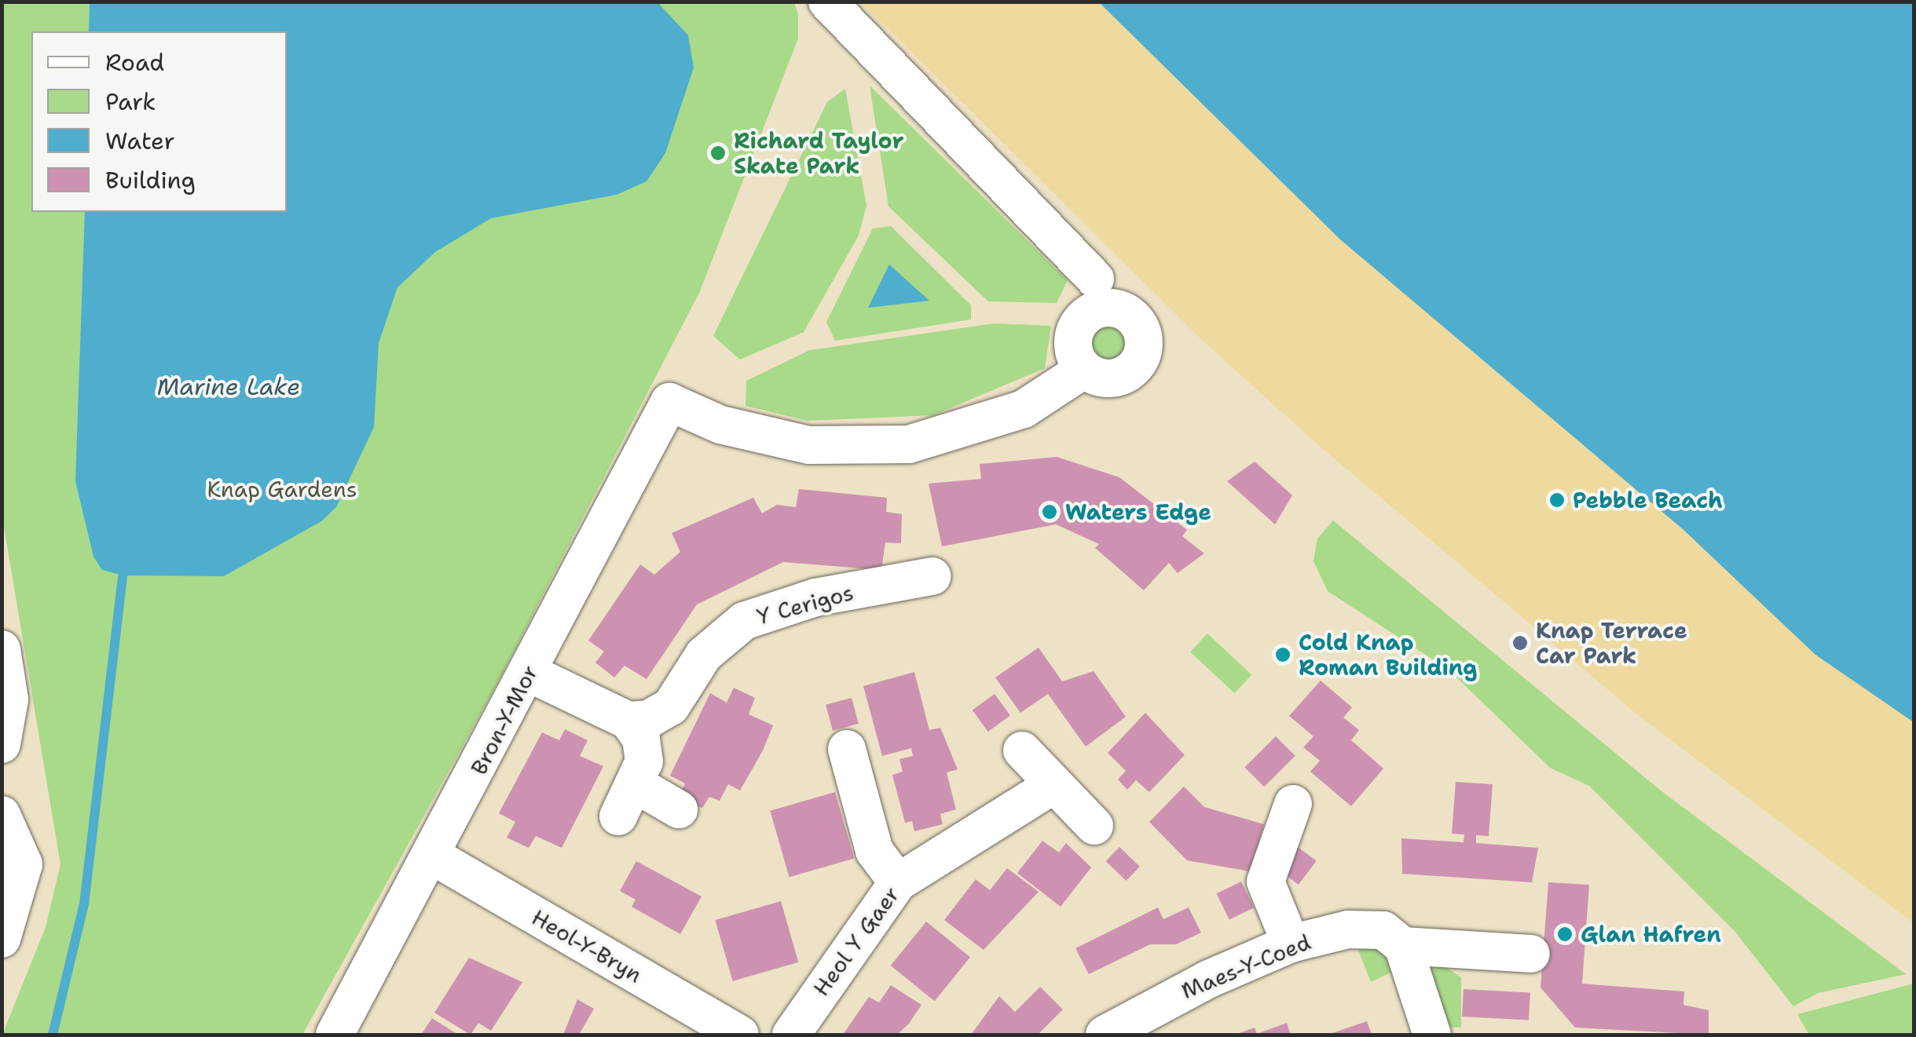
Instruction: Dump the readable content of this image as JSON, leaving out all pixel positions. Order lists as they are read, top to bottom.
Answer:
{
  "streets": {
    "street": [
      "Y Cerigos",
      "Bron-Y-Mor",
      "Heol Y Gaer",
      "Heol-Y-Bryn",
      "Maes-Y-Coed"
    ]
  },
  "crossings": [
    ["Bron-Y-Mor", "Heol-Y-Bryn"]
  ],
  "water": ["Marine Lake"],
  "parks": ["Knap Gardens"],
  "places": [
    "Richard Taylor Skate Park",
    "Pebble Beach",
    "Waters Edge",
    "Knap Terrace Car Park",
    "Cold Knap Roman Building",
    "Glan Hafren"
  ],
  "legend": [
    "Road",
    "Park",
    "Water",
    "Building"
  ]
}
